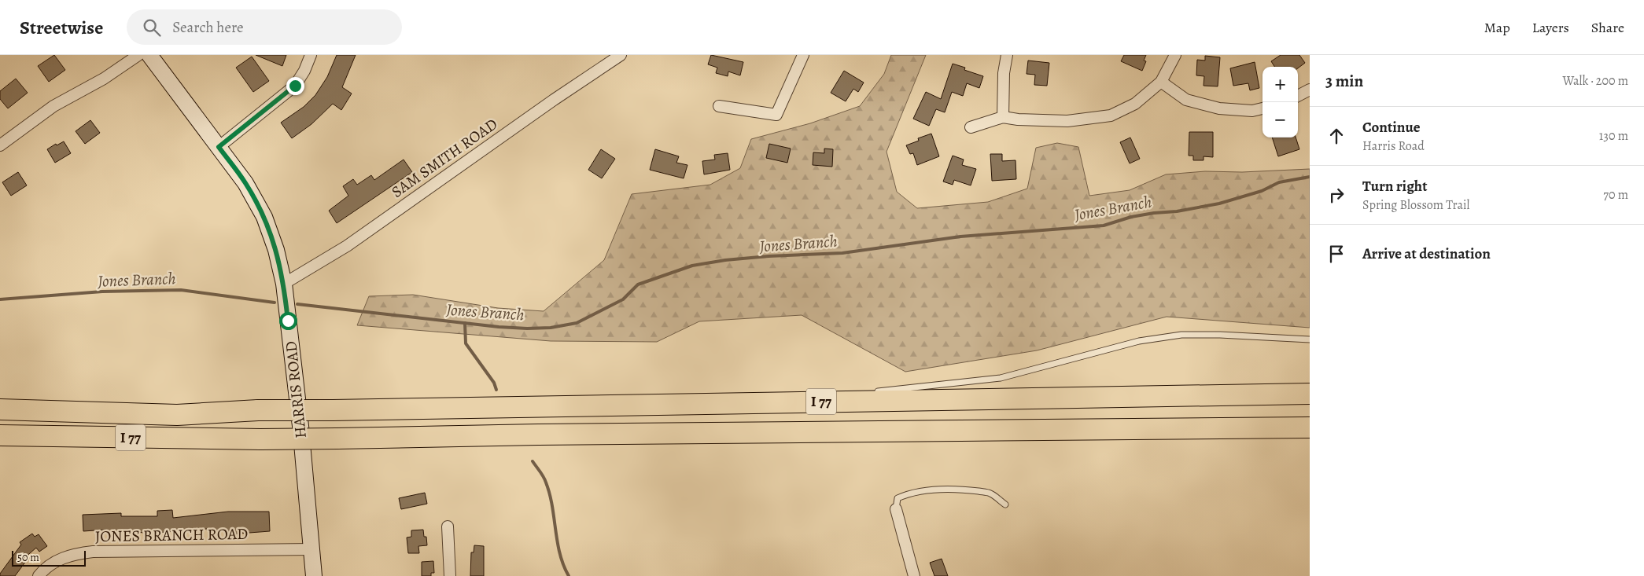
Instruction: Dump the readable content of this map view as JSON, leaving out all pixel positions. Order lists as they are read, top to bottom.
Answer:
{
  "streets": {
    "highway": ["I 77"],
    "street": ["SAM SMITH ROAD", "HARRIS ROAD", "JONES BRANCH ROAD"]
  },
  "crossings": [
    ["SAM SMITH ROAD", "HARRIS ROAD"],
    ["HARRIS ROAD", "JONES BRANCH ROAD"]
  ],
  "water": ["Jones Branch"],
  "scale_bar": "50 m",
  "page": {
    "header": "Streetwise",
    "search": "Search here",
    "nav": ["Map", "Layers", "Share"],
    "heading": ["3 min", "Walk · 200 m"],
    "map_buttons": ["+", "−"],
    "list": [
      ["Continue", "Harris Road", "130 m"],
      ["Turn right", "Spring Blossom Trail", "70 m"],
      "Arrive at destination"
    ],
    "scale": "50 m"
  }
}
